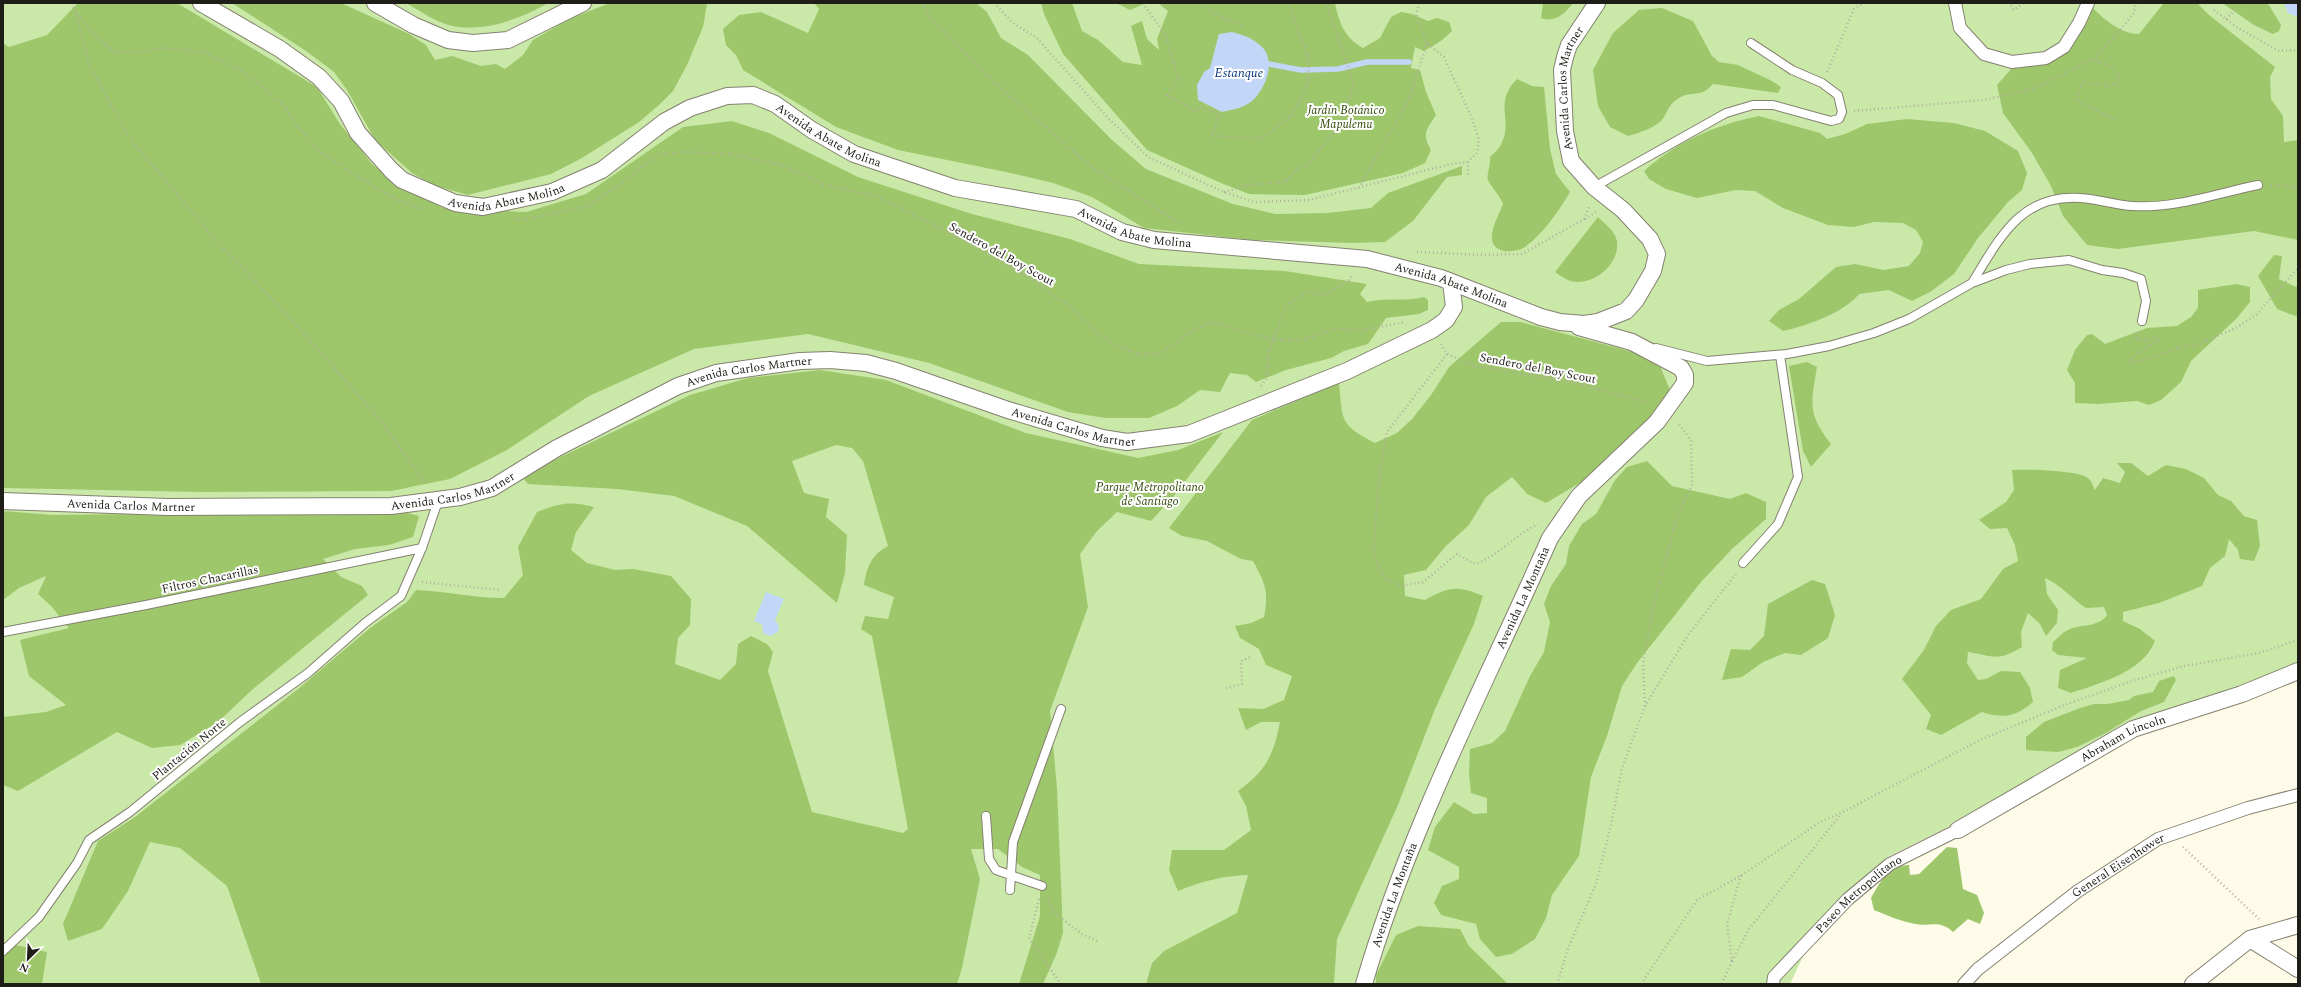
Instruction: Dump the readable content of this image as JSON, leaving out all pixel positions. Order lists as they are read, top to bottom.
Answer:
{
  "streets": {
    "street": [
      "Avenida Carlos Martner",
      "Avenida Abate Molina",
      "Avenida La Montaña",
      "Abraham Lincoln",
      "General Eisenhower",
      "Paseo Metropolitano"
    ],
    "lane": ["Filtros Chacarillas", "Plantación Norte"],
    "path": ["Sendero del Boy Scout"]
  },
  "crossings": [
    ["Avenida Carlos Martner", "Avenida Abate Molina"],
    ["Avenida Carlos Martner", "Sendero del Boy Scout"],
    ["Avenida Carlos Martner", "Avenida La Montaña"],
    ["Avenida Carlos Martner", "Plantación Norte"],
    ["Sendero del Boy Scout", "Avenida La Montaña"],
    ["Filtros Chacarillas", "Plantación Norte"],
    ["Abraham Lincoln", "Paseo Metropolitano"]
  ],
  "water": ["Estanque"],
  "parks": ["Jardín Botánico Mapulemu", "Parque Metropolitano de Santiago"],
  "north": "bottom left"
}
